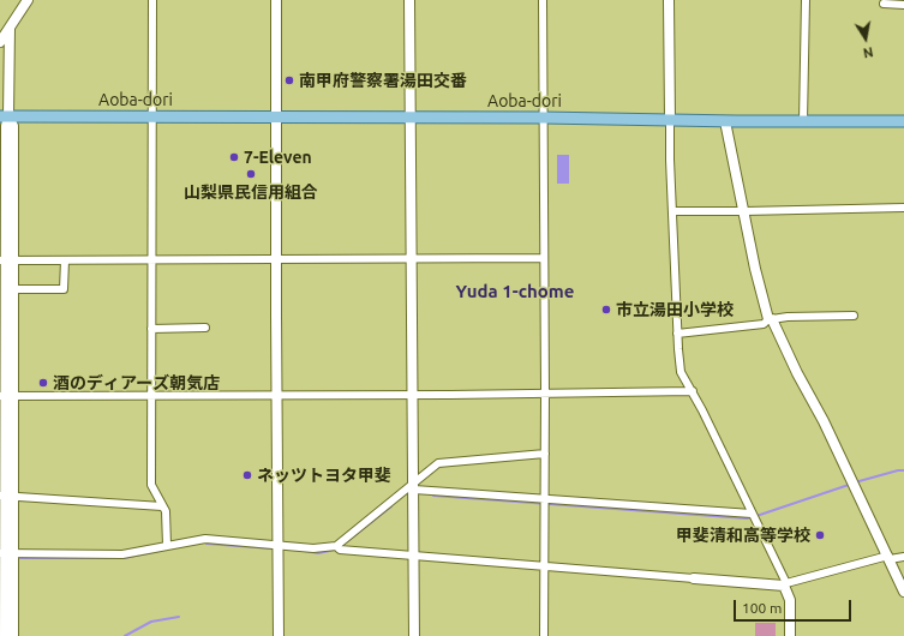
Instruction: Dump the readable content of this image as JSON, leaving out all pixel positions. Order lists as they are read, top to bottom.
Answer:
{
  "streets": {
    "main road": ["Aoba-dori"]
  },
  "districts": ["Yuda 1-chome"],
  "places": [
    "南甲府警察署湯田交番",
    "7-Eleven",
    "山梨県民信用組合",
    "市立湯田小学校",
    "酒のディアーズ朝気店",
    "ネッツトヨタ甲斐",
    "甲斐清和高等学校"
  ],
  "scale_bar": "100 m",
  "north": "bottom"
}
